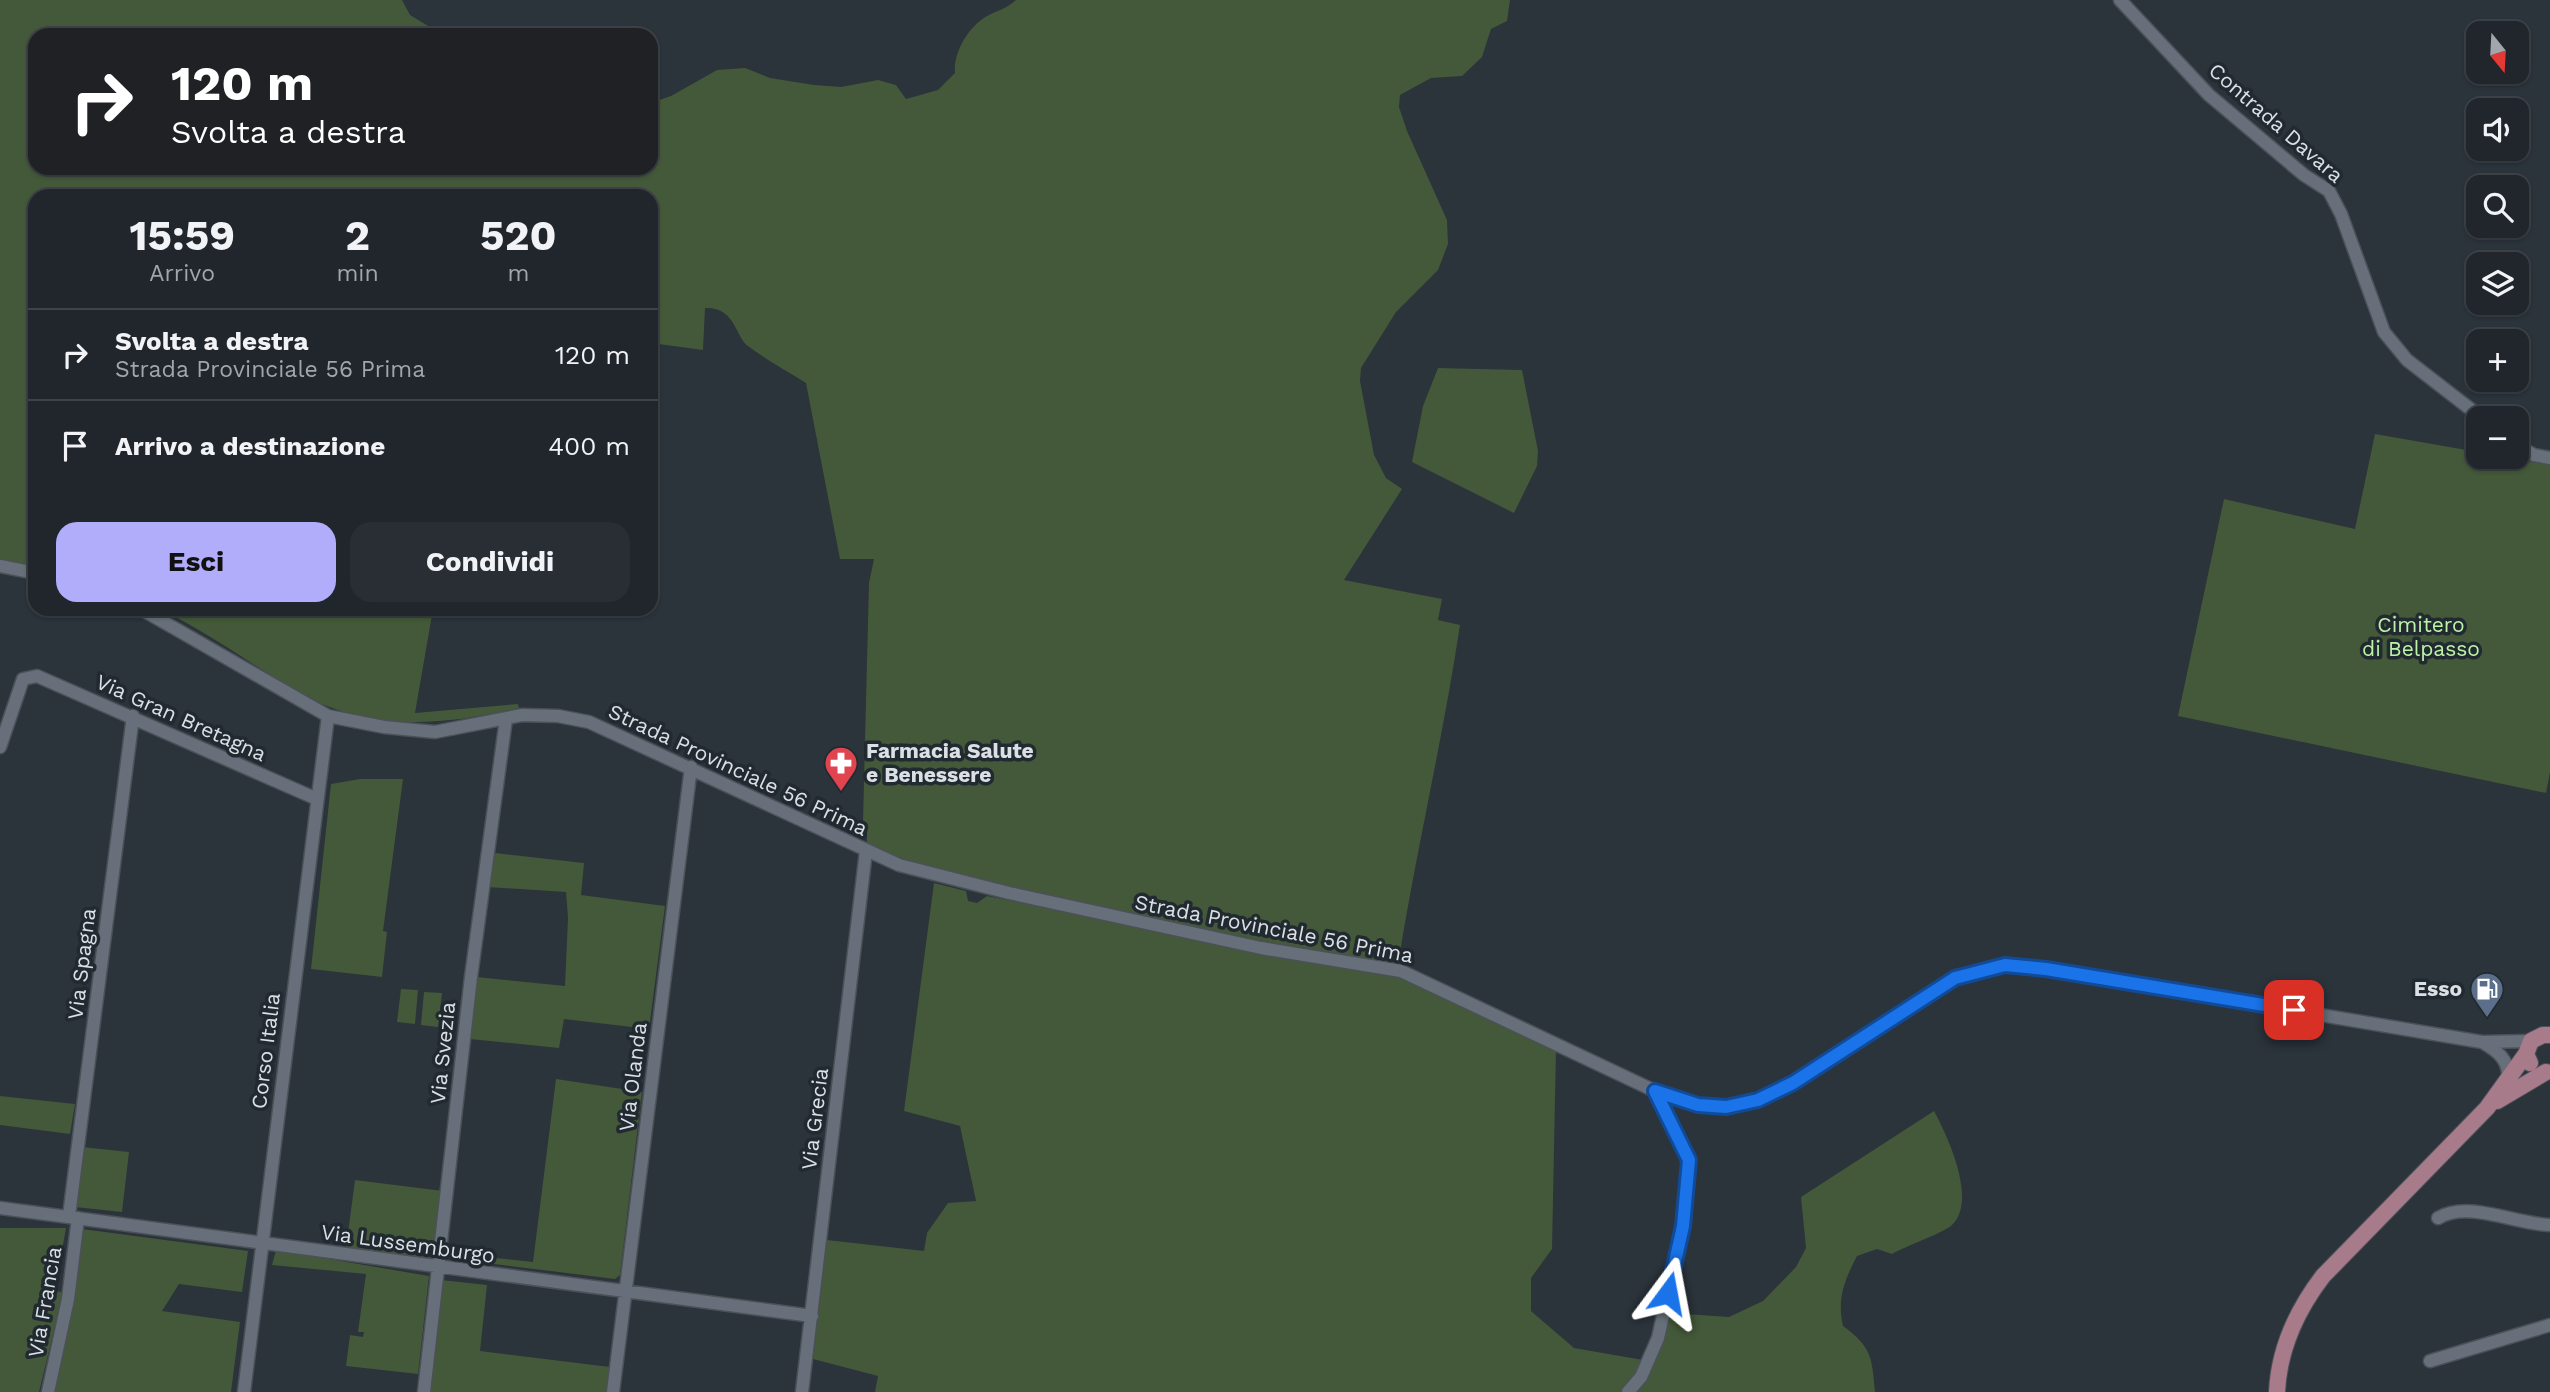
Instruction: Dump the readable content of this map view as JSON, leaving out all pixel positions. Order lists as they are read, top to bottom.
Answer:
{
  "streets": {
    "street": [
      "Contrada Davara",
      "Via Gran Bretagna",
      "Strada Provinciale 56 Prima",
      "Via Spagna",
      "Corso Italia",
      "Via Svezia",
      "Via Olanda",
      "Via Grecia",
      "Via Lussemburgo",
      "Via Francia"
    ]
  },
  "crossings": [
    ["Via Gran Bretagna", "Via Spagna"],
    ["Via Gran Bretagna", "Corso Italia"],
    ["Strada Provinciale 56 Prima", "Corso Italia"],
    ["Strada Provinciale 56 Prima", "Via Svezia"],
    ["Strada Provinciale 56 Prima", "Via Olanda"],
    ["Strada Provinciale 56 Prima", "Via Grecia"],
    ["Via Spagna", "Via Lussemburgo"],
    ["Via Spagna", "Via Francia"],
    ["Corso Italia", "Via Lussemburgo"],
    ["Via Svezia", "Via Lussemburgo"],
    ["Via Olanda", "Via Lussemburgo"],
    ["Via Grecia", "Via Lussemburgo"],
    ["Via Lussemburgo", "Via Francia"]
  ],
  "parks": ["Cimitero di Belpasso"],
  "places": {
    "pharmacy": ["Farmacia Salute e Benessere"],
    "fuel station": ["Esso"]
  },
  "north": "bottom",
  "page": {
    "map_buttons": ["+", "−"],
    "turn": ["120 m", "Svolta a destra"],
    "eta": [
      "15:59",
      "Arrivo",
      "2",
      "min",
      "520",
      "m"
    ],
    "list": [
      {
        "name": "Svolta a destra",
        "note": "Strada Provinciale 56 Prima",
        "value": "120 m"
      },
      {
        "name": "Arrivo a destinazione",
        "value": "400 m"
      }
    ],
    "buttons": ["Esci", "Condividi"]
  }
}
